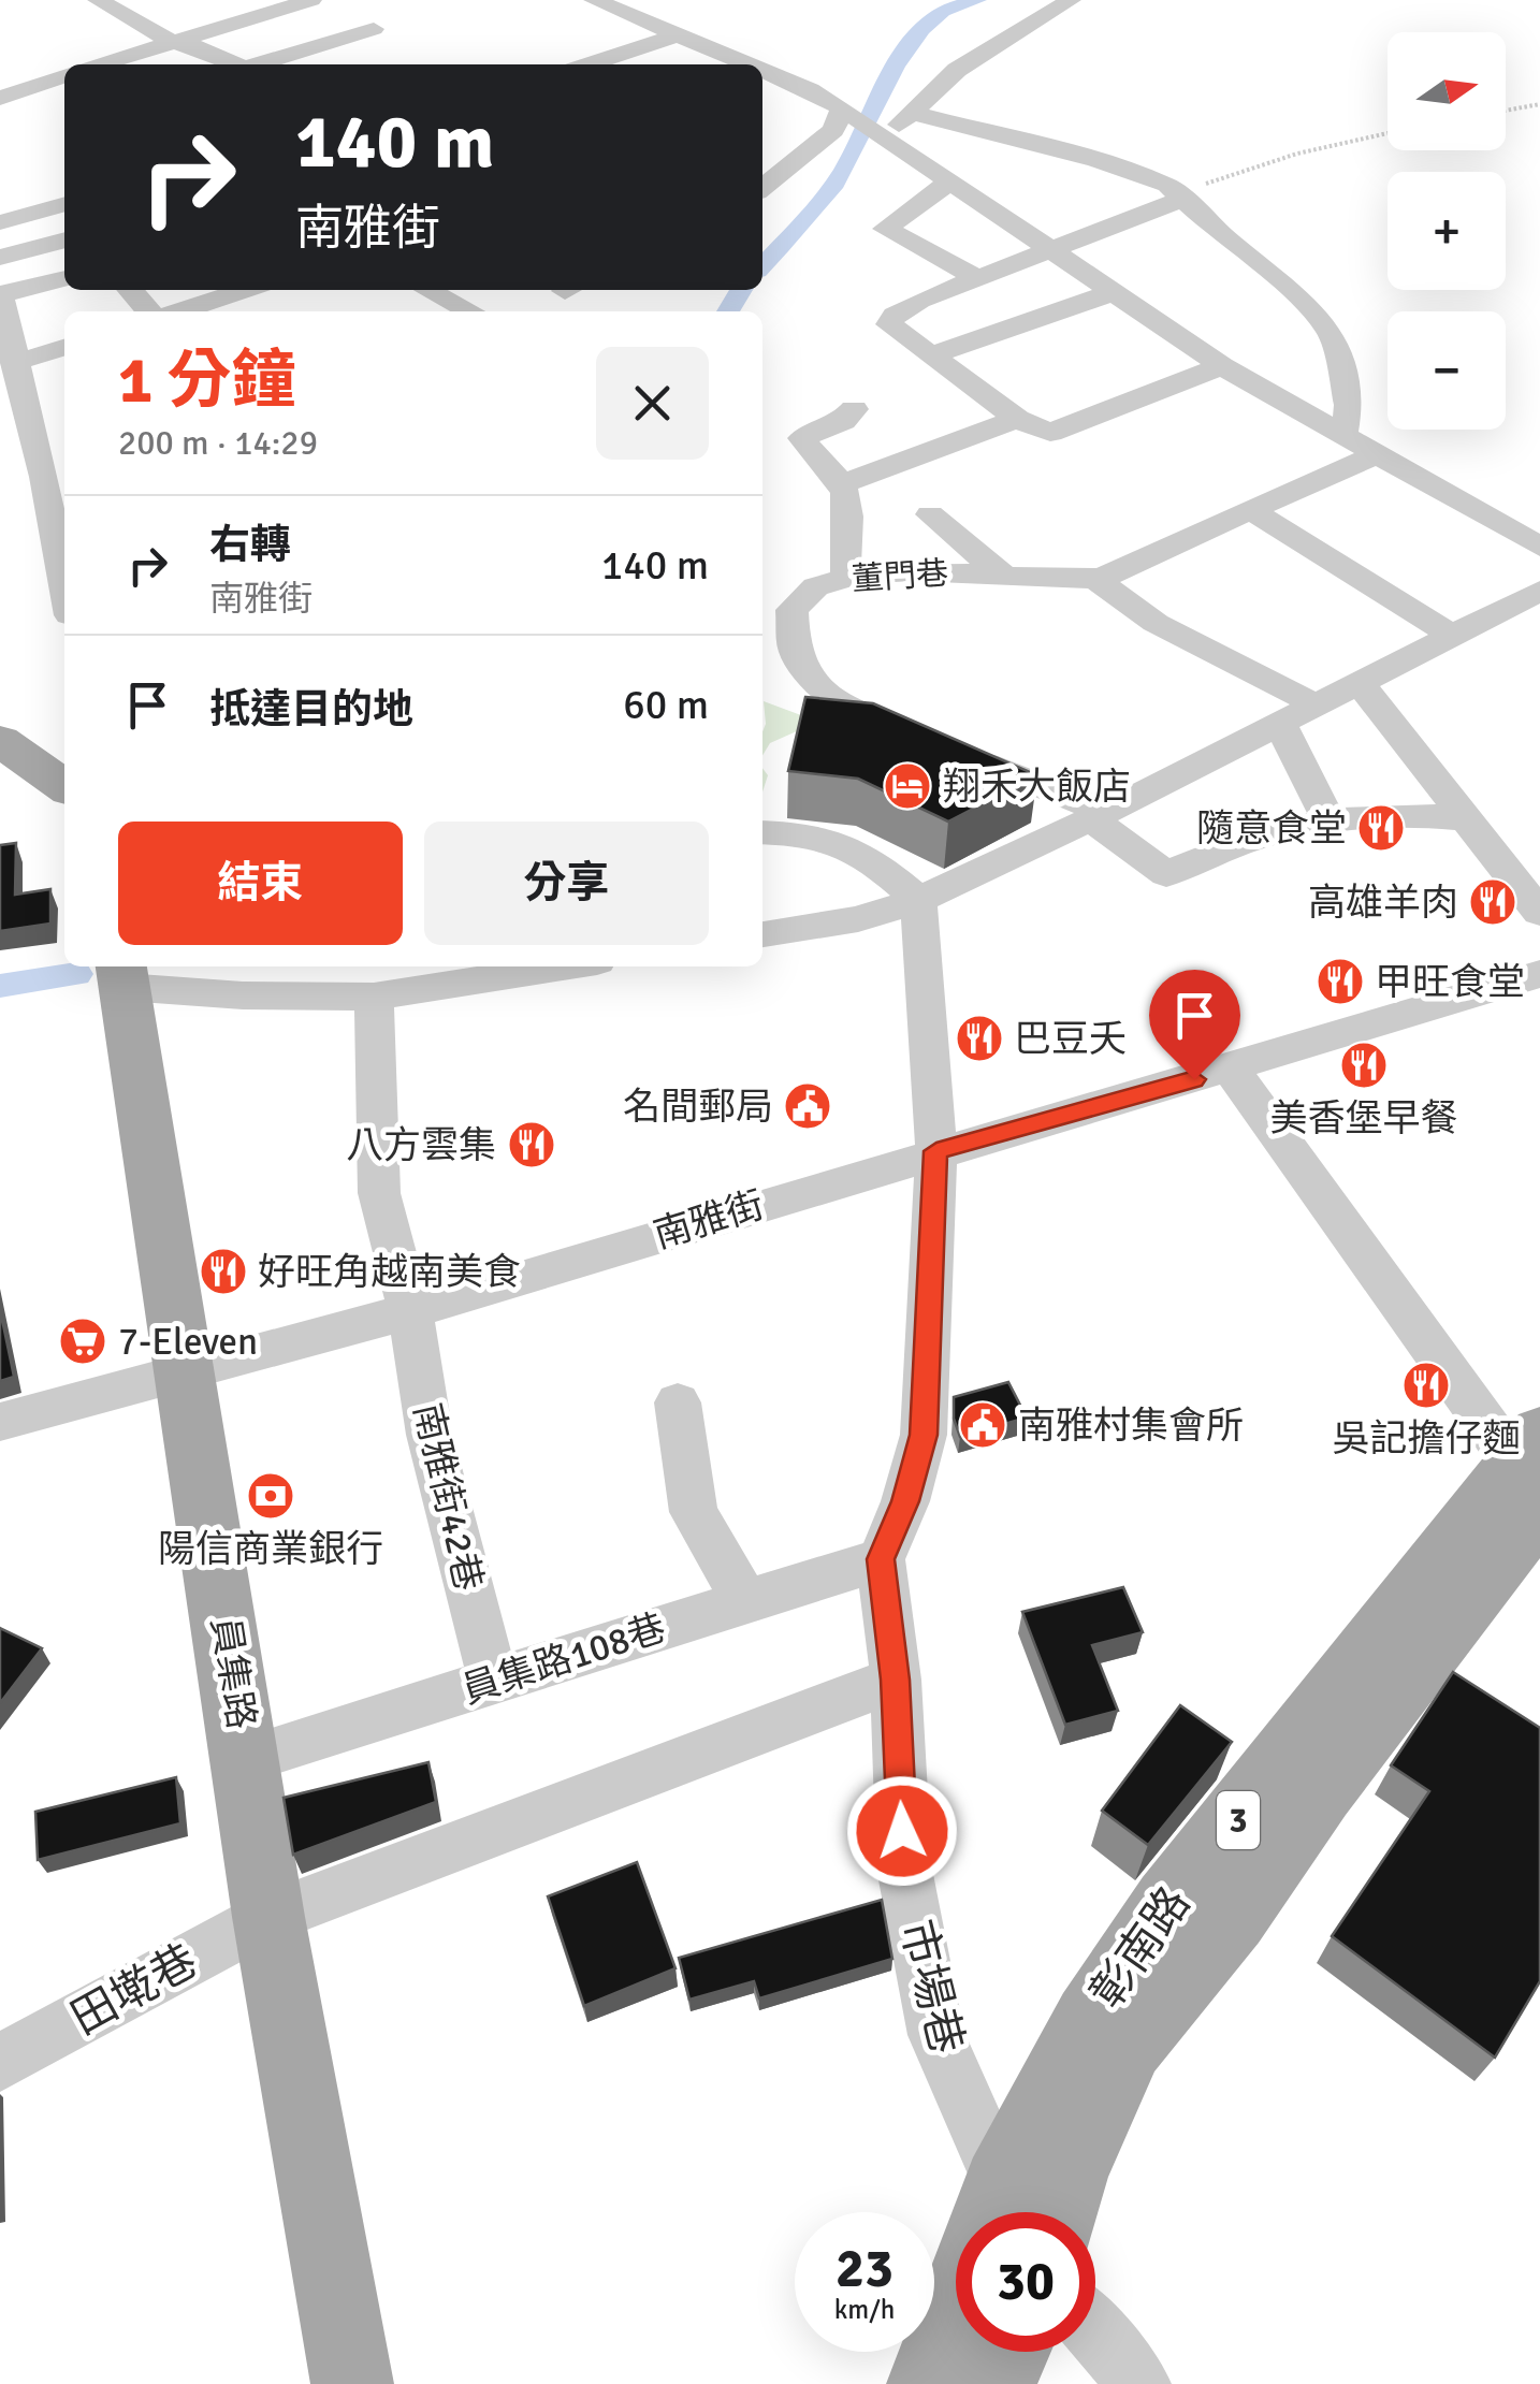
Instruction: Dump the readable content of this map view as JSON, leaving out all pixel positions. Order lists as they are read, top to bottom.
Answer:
{
  "streets": {
    "main road": ["員集路", "3", "彰南路"],
    "street": [
      "董門巷",
      "南雅街",
      "南雅街42巷",
      "員集路108巷",
      "市場巷",
      "田墘巷"
    ]
  },
  "crossings": [
    ["南雅街", "南雅街42巷"],
    ["南雅街", "員集路"],
    ["南雅街42巷", "員集路108巷"],
    ["員集路108巷", "員集路"],
    ["員集路108巷", "市場巷"],
    ["員集路", "田墘巷"],
    ["市場巷", "田墘巷"]
  ],
  "places": {
    "hotel": ["翔禾大飯店"],
    "restaurant": [
      "隨意食堂",
      "高雄羊肉",
      "甲旺食堂",
      "巴豆夭",
      "美香堡早餐",
      "八方雲集",
      "好旺角越南美食",
      "吳記擔仔麵"
    ],
    "public building": ["名間郵局", "南雅村集會所"],
    "supermarket": ["7-Eleven"],
    "bank": ["陽信商業銀行"]
  },
  "north": "right",
  "page": {
    "map_buttons": ["+", "−"],
    "turn": ["140 m", "南雅街"],
    "heading": ["1 分鐘", "200 m · 14:29"],
    "list": [
      {
        "name": "右轉",
        "note": "南雅街",
        "value": "140 m"
      },
      {
        "name": "抵達目的地",
        "value": "60 m"
      }
    ],
    "buttons": ["結束", "分享"],
    "speed": "23 km/h",
    "limit": "30"
  }
}
